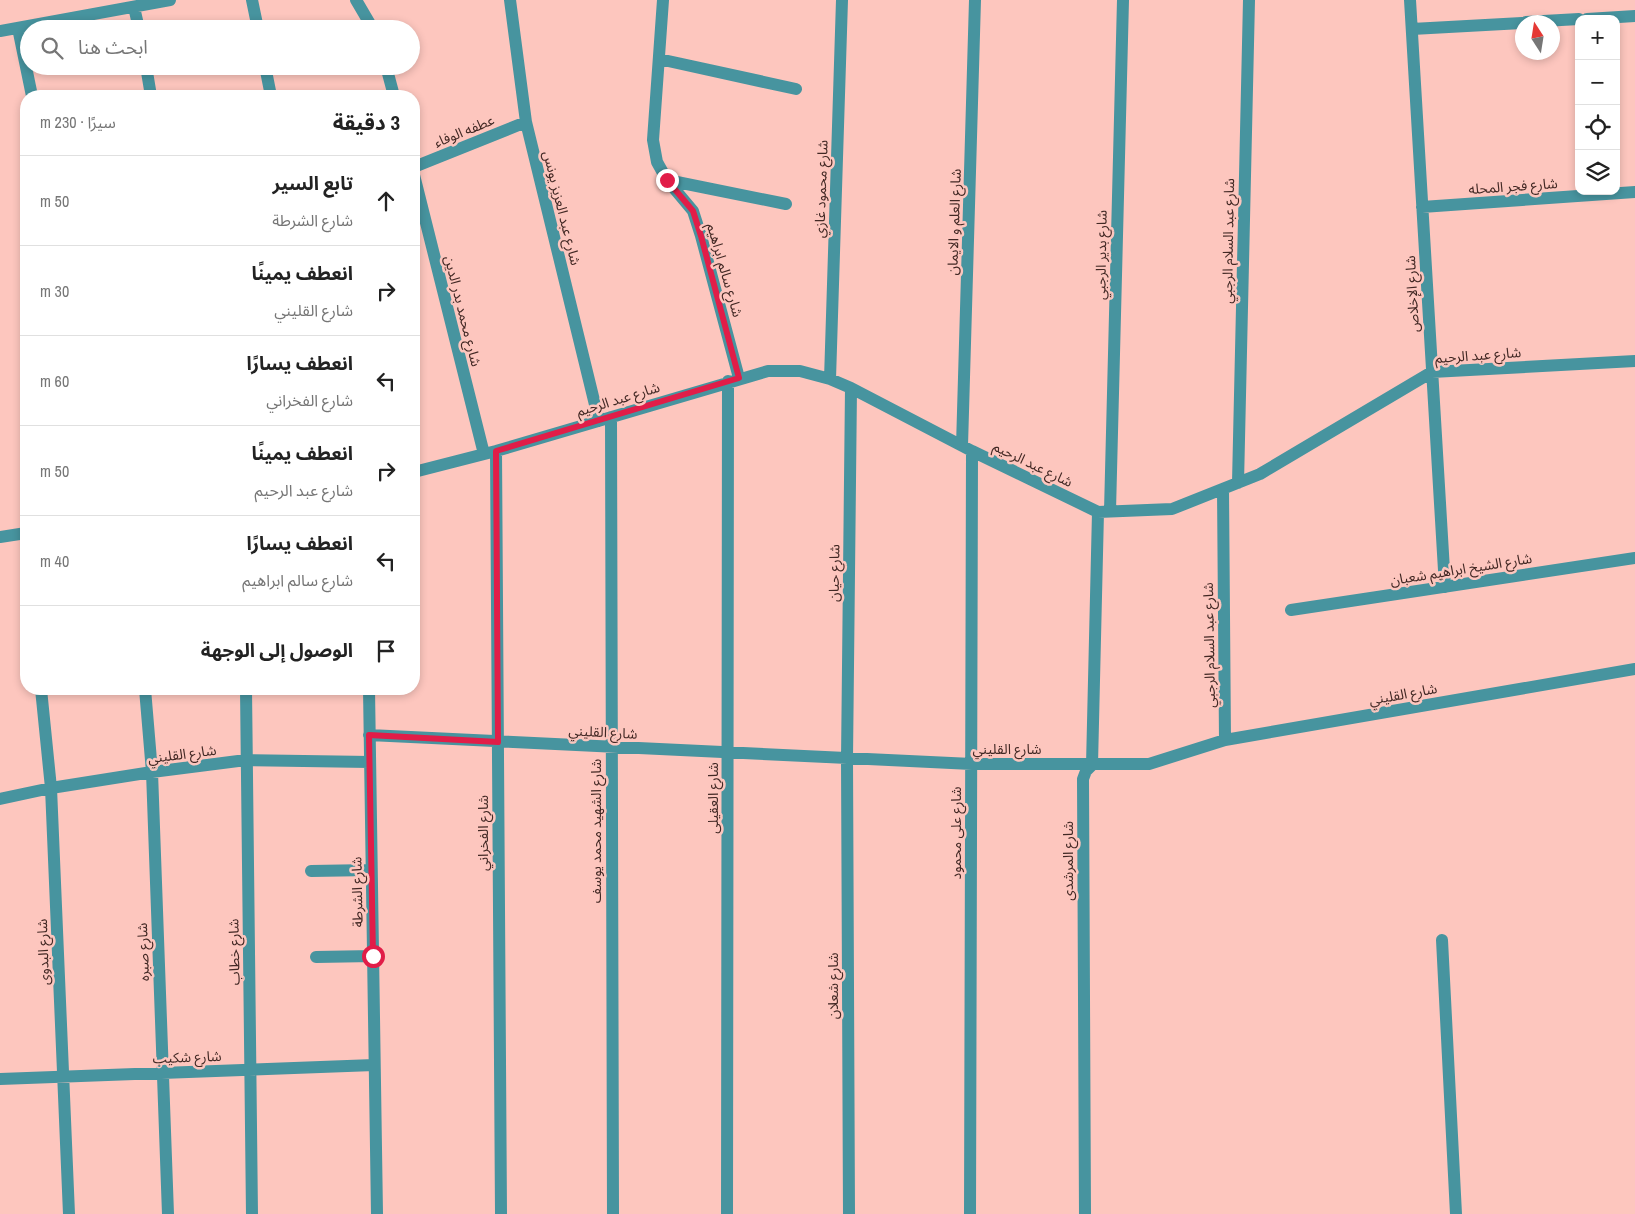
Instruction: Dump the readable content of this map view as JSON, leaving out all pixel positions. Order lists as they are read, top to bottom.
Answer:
{
  "streets": {
    "street": [
      "عطفه الوفاء",
      "شارع فجر المحله",
      "شارع محمود غازي",
      "شارع عبد العزيز يونس",
      "شارع العلم و الايمان",
      "شارع عبد السلام الرجبي",
      "شارع بدير الرجبي",
      "شارع سالم ابراهيم",
      "شارع الإخلاص",
      "شارع محمد بدر الدين",
      "شارع عبد الرحيم",
      "شارع الشيخ ابراهيم شعبان",
      "شارع حيان",
      "شارع القليني",
      "شارع العقيلى",
      "شارع الشهيد محمد يوسف",
      "شارع الفخراني",
      "شارع على محمود",
      "شارع المرشدى",
      "شارع الشرطة",
      "شارع البدوى",
      "شارع صبره",
      "شارع خطاب",
      "شارع شعلان",
      "شارع شكيب"
    ]
  },
  "crossings": [
    ["عطفه الوفاء", "شارع عبد العزيز يونس"],
    ["شارع فجر المحله", "شارع الإخلاص"],
    ["شارع محمود غازي", "شارع عبد الرحيم"],
    ["شارع عبد العزيز يونس", "شارع عبد الرحيم"],
    ["شارع عبد العزيز يونس", "شارع الشهيد محمد يوسف"],
    ["شارع العلم و الايمان", "شارع عبد الرحيم"],
    ["شارع العلم و الايمان", "شارع على محمود"],
    ["شارع عبد السلام الرجبي", "شارع عبد الرحيم"],
    ["شارع عبد السلام الرجبي", "شارع القليني"],
    ["شارع بدير الرجبي", "شارع عبد الرحيم"],
    ["شارع بدير الرجبي", "شارع المرشدى"],
    ["شارع سالم ابراهيم", "شارع عبد الرحيم"],
    ["شارع سالم ابراهيم", "شارع العقيلى"],
    ["شارع الإخلاص", "شارع عبد الرحيم"],
    ["شارع الإخلاص", "شارع الشيخ ابراهيم شعبان"],
    ["شارع محمد بدر الدين", "شارع عبد الرحيم"],
    ["شارع محمد بدر الدين", "شارع الفخراني"],
    ["شارع عبد الرحيم", "شارع حيان"],
    ["شارع عبد الرحيم", "شارع العقيلى"],
    ["شارع عبد الرحيم", "شارع الشهيد محمد يوسف"],
    ["شارع عبد الرحيم", "شارع الفخراني"],
    ["شارع عبد الرحيم", "شارع على محمود"],
    ["شارع عبد الرحيم", "شارع المرشدى"],
    ["شارع حيان", "شارع القليني"],
    ["شارع حيان", "شارع شعلان"],
    ["شارع القليني", "شارع العقيلى"],
    ["شارع القليني", "شارع الشهيد محمد يوسف"],
    ["شارع القليني", "شارع الفخراني"],
    ["شارع القليني", "شارع على محمود"],
    ["شارع القليني", "شارع المرشدى"],
    ["شارع القليني", "شارع الشرطة"],
    ["شارع القليني", "شارع البدوى"],
    ["شارع القليني", "شارع صبره"],
    ["شارع القليني", "شارع خطاب"],
    ["شارع القليني", "شارع شعلان"],
    ["شارع الشرطة", "شارع شكيب"],
    ["شارع البدوى", "شارع شكيب"],
    ["شارع صبره", "شارع شكيب"],
    ["شارع خطاب", "شارع شكيب"]
  ],
  "north": "top",
  "page": {
    "map_buttons": ["+", "−"],
    "search": "ابحث هنا",
    "heading": ["3 دقيقة", "سيرًا · 230 m"],
    "list": [
      ["تابع السير", "شارع الشرطة", "50 m"],
      ["انعطف يمينًا", "شارع القليني", "30 m"],
      ["انعطف يسارًا", "شارع الفخراني", "60 m"],
      ["انعطف يمينًا", "شارع عبد الرحيم", "50 m"],
      ["انعطف يسارًا", "شارع سالم ابراهيم", "40 m"],
      "الوصول إلى الوجهة"
    ]
  }
}
